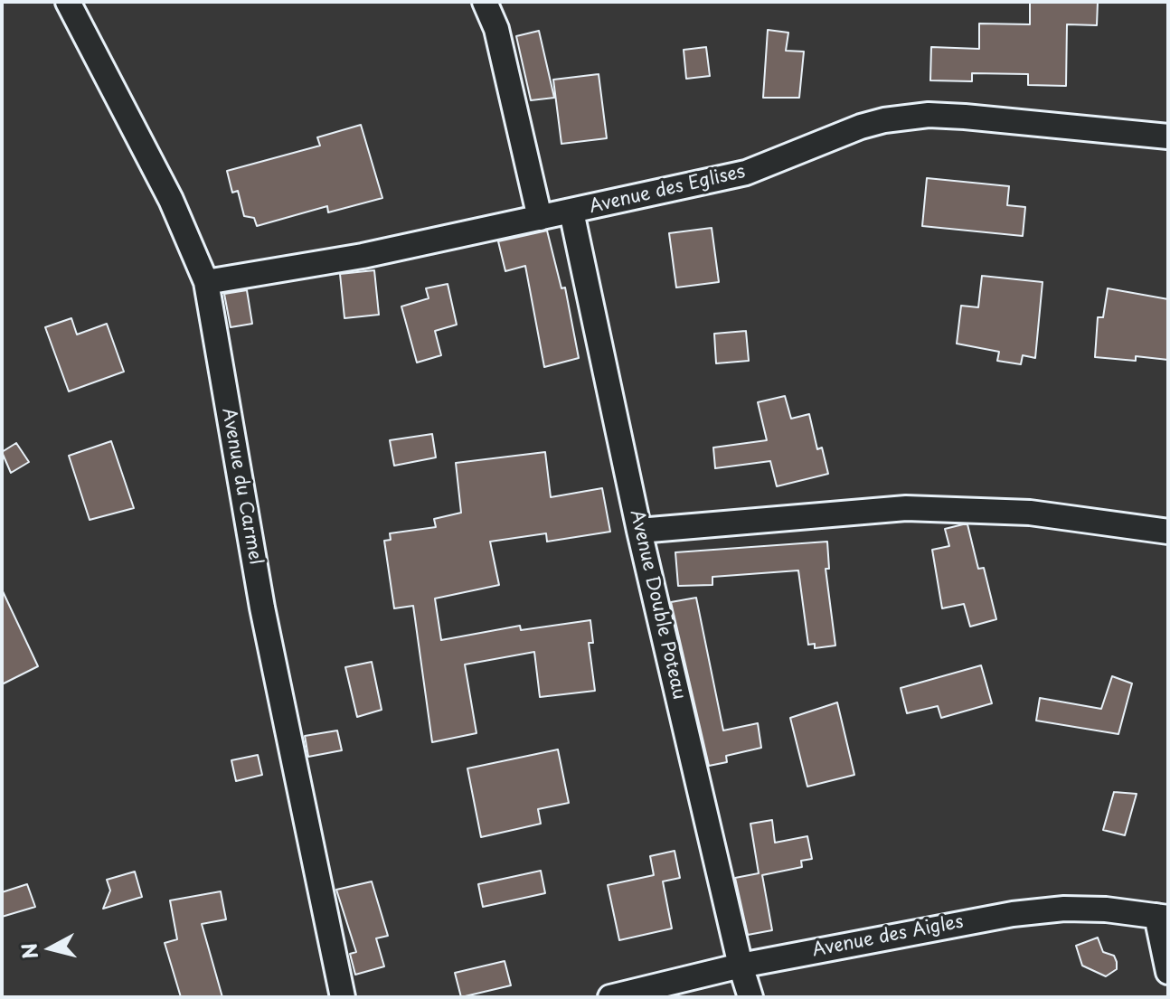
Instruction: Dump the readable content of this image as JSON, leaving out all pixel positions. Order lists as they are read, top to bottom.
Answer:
{
  "streets": {
    "street": [
      "Avenue des Eglises",
      "Avenue du Carmel",
      "Avenue Double Poteau",
      "Avenue des Aigles"
    ]
  },
  "crossings": [
    ["Avenue des Eglises", "Avenue du Carmel"],
    ["Avenue des Eglises", "Avenue Double Poteau"],
    ["Avenue Double Poteau", "Avenue des Aigles"]
  ],
  "north": "left"
}
